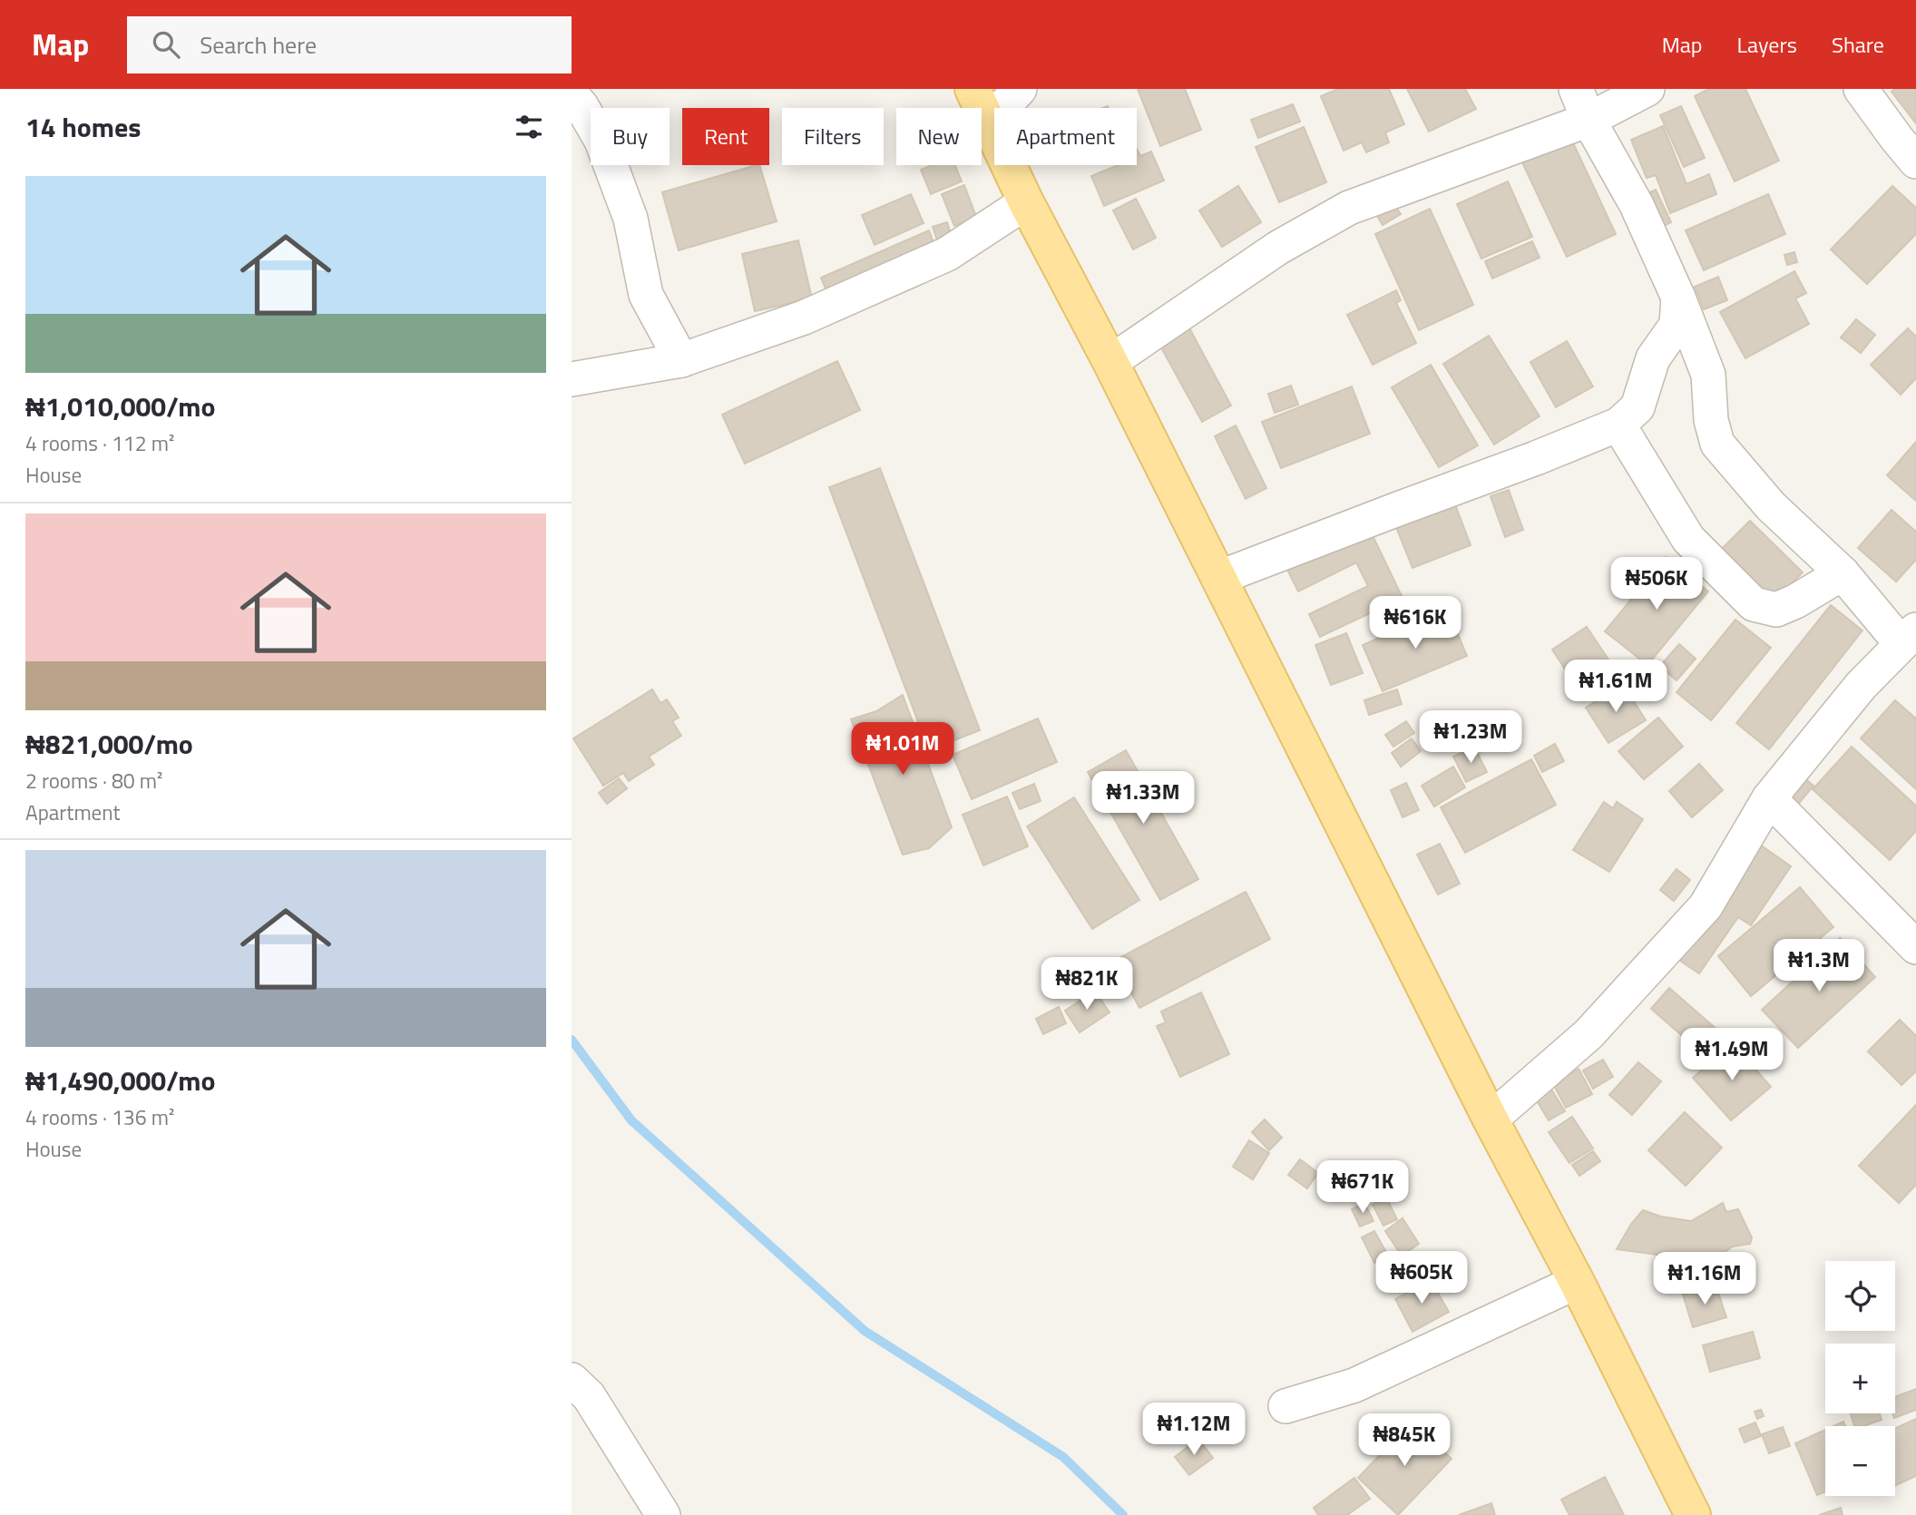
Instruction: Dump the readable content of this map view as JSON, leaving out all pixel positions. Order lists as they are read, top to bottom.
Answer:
{
  "page": {
    "header": "Map",
    "search": "Search here",
    "nav": ["Map", "Layers", "Share"],
    "heading": "14 homes",
    "chip": [
      "Buy",
      "Rent",
      "Filters",
      "New",
      "Apartment"
    ],
    "list": [
      {
        "name": "₦1,010,000/mo",
        "note": "4 rooms · 112 m² · House"
      },
      {
        "name": "₦821,000/mo",
        "note": "2 rooms · 80 m² · Apartment"
      },
      {
        "name": "₦1,490,000/mo",
        "note": "4 rooms · 136 m² · House"
      }
    ],
    "price": [
      "₦506K",
      "₦616K",
      "₦1.61M",
      "₦1.23M",
      "₦1.01M",
      "₦1.33M",
      "₦1.3M",
      "₦821K",
      "₦1.49M",
      "₦671K",
      "₦605K",
      "₦1.16M",
      "₦1.12M",
      "₦845K"
    ],
    "map_buttons": ["+", "−"]
  }
}
